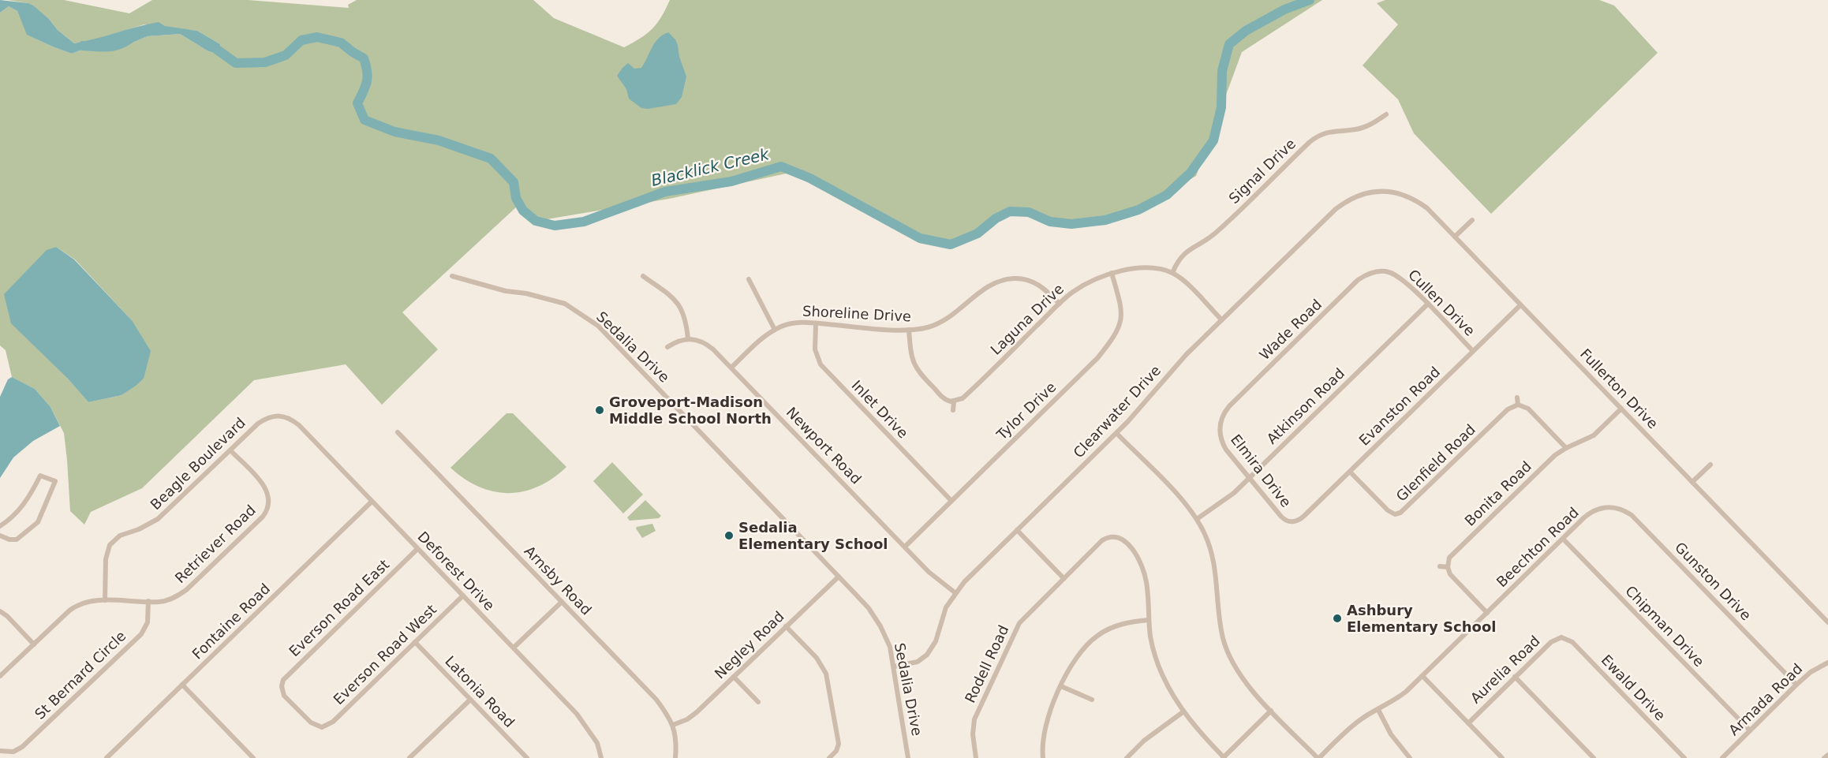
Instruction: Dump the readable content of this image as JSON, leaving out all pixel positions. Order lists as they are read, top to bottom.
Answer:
{
  "streets": {
    "street": [
      "Signal Drive",
      "Cullen Drive",
      "Shoreline Drive",
      "Laguna Drive",
      "Wade Road",
      "Sedalia Drive",
      "Fullerton Drive",
      "Atkinson Road",
      "Evanston Road",
      "Inlet Drive",
      "Tylor Drive",
      "Clearwater Drive",
      "Newport Road",
      "Glenfield Road",
      "Beagle Boulevard",
      "Elmira Drive",
      "Bonita Road",
      "Retriever Road",
      "Beechton Road",
      "Deforest Drive",
      "Arnsby Road",
      "Gunston Drive",
      "Everson Road East",
      "Fontaine Road",
      "Chipman Drive",
      "Negley Road",
      "Everson Road West",
      "Rodell Road",
      "Aurelia Road",
      "St Bernard Circle",
      "Ewald Drive",
      "Latonia Road",
      "Armada Road"
    ]
  },
  "crossings": [
    ["Signal Drive", "Laguna Drive"],
    ["Cullen Drive", "Wade Road"],
    ["Cullen Drive", "Atkinson Road"],
    ["Cullen Drive", "Evanston Road"],
    ["Shoreline Drive", "Laguna Drive"],
    ["Shoreline Drive", "Inlet Drive"],
    ["Shoreline Drive", "Newport Road"],
    ["Laguna Drive", "Tylor Drive"],
    ["Wade Road", "Elmira Drive"],
    ["Sedalia Drive", "Clearwater Drive"],
    ["Sedalia Drive", "Negley Road"],
    ["Fullerton Drive", "Evanston Road"],
    ["Fullerton Drive", "Clearwater Drive"],
    ["Fullerton Drive", "Bonita Road"],
    ["Atkinson Road", "Elmira Drive"],
    ["Evanston Road", "Glenfield Road"],
    ["Evanston Road", "Elmira Drive"],
    ["Inlet Drive", "Tylor Drive"],
    ["Tylor Drive", "Newport Road"],
    ["Clearwater Drive", "Newport Road"],
    ["Beagle Boulevard", "Retriever Road"],
    ["Beagle Boulevard", "Deforest Drive"],
    ["Retriever Road", "St Bernard Circle"],
    ["Beechton Road", "Gunston Drive"],
    ["Beechton Road", "Chipman Drive"],
    ["Deforest Drive", "Everson Road East"],
    ["Deforest Drive", "Fontaine Road"],
    ["Deforest Drive", "Everson Road West"],
    ["Arnsby Road", "Negley Road"],
    ["Gunston Drive", "Armada Road"],
    ["Everson Road East", "Everson Road West"],
    ["Chipman Drive", "Armada Road"],
    ["Everson Road West", "Latonia Road"],
    ["Aurelia Road", "Ewald Drive"]
  ],
  "water": ["Blacklick Creek"],
  "places": ["Groveport-Madison Middle School North", "Sedalia Elementary School", "Ashbury Elementary School"]
}
